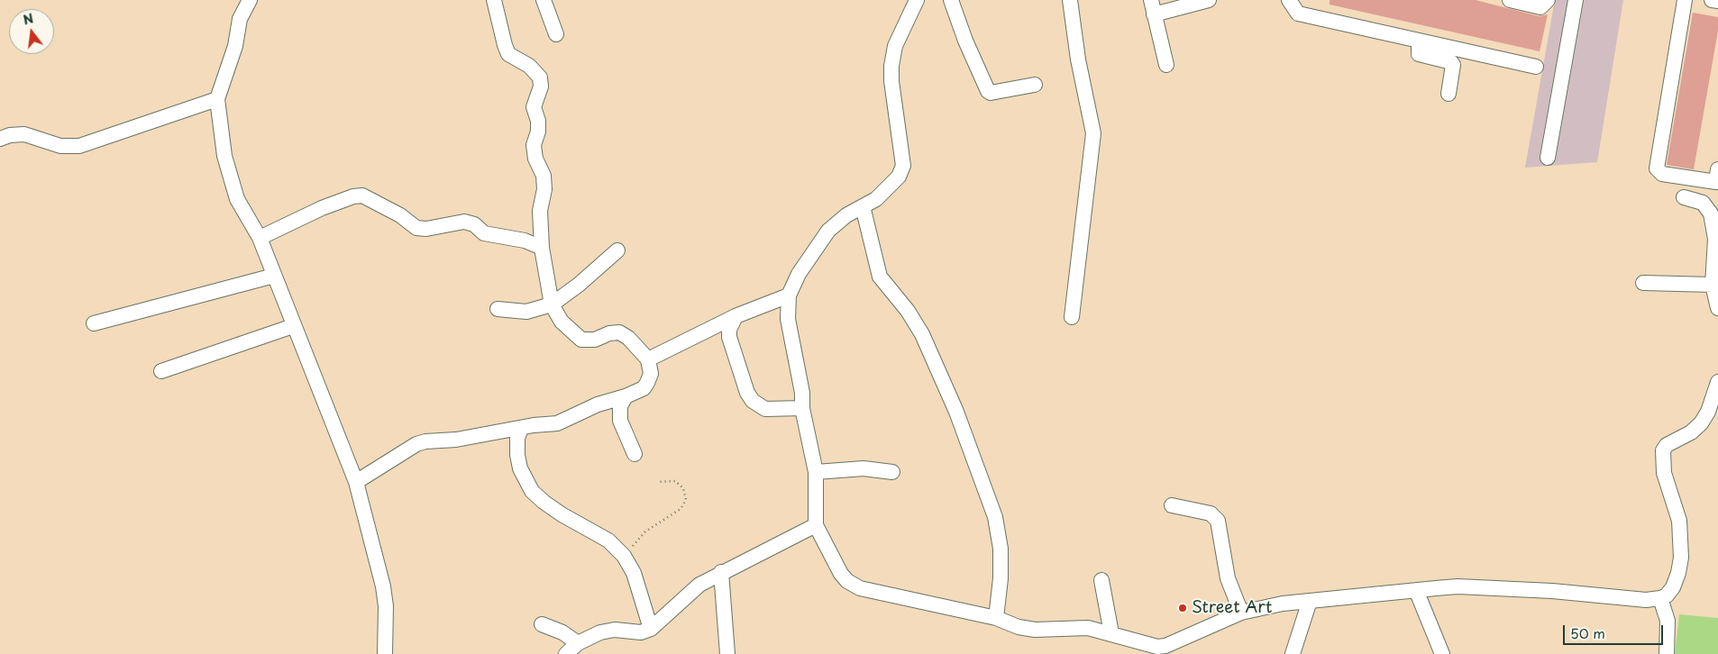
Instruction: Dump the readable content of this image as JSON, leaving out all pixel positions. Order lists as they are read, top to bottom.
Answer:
{
  "places": ["Street Art"],
  "scale_bar": "50 m",
  "north": "top"
}
